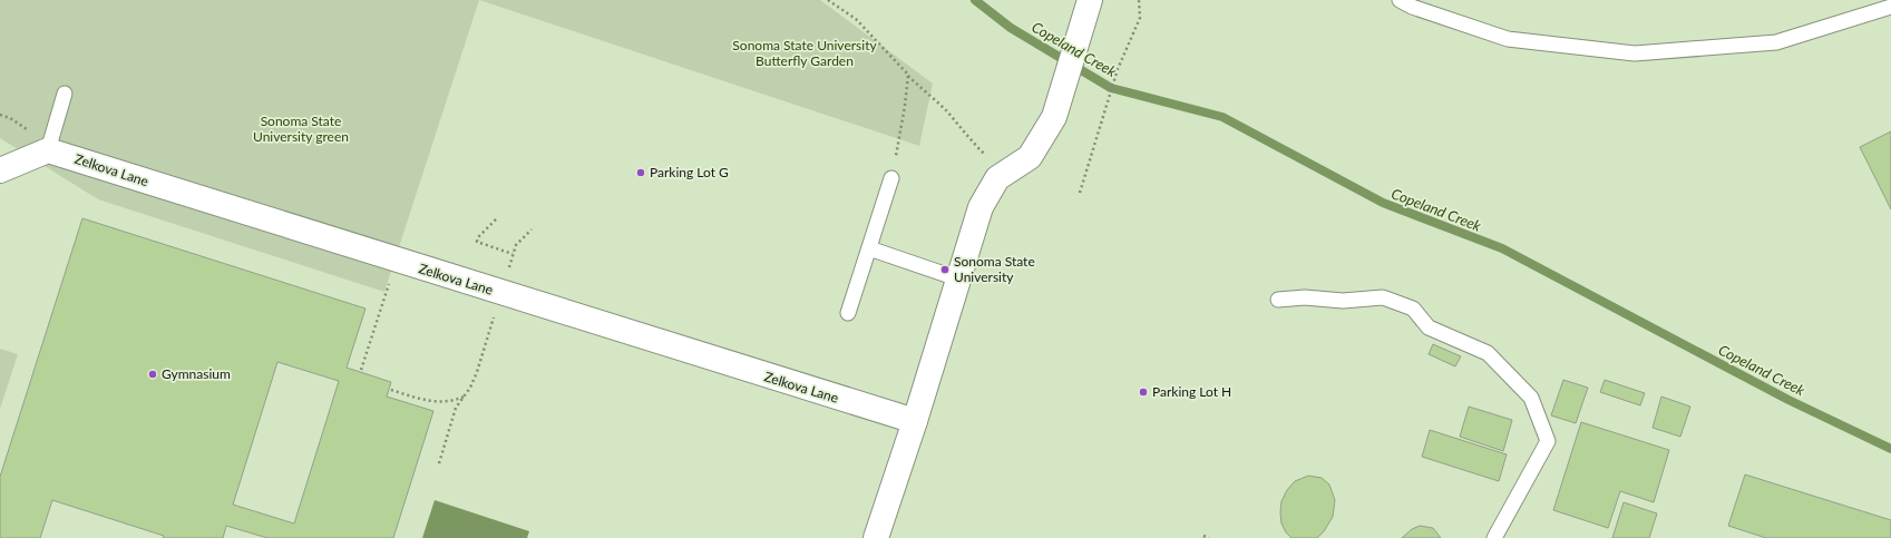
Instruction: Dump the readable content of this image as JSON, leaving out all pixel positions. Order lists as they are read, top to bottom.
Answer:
{
  "streets": {
    "street": ["Zelkova Lane"]
  },
  "water": ["Copeland Creek"],
  "parks": ["Sonoma State University Butterfly Garden", "Sonoma State University green"],
  "places": [
    "Parking Lot G",
    "Sonoma State University",
    "Gymnasium",
    "Parking Lot H"
  ]
}
